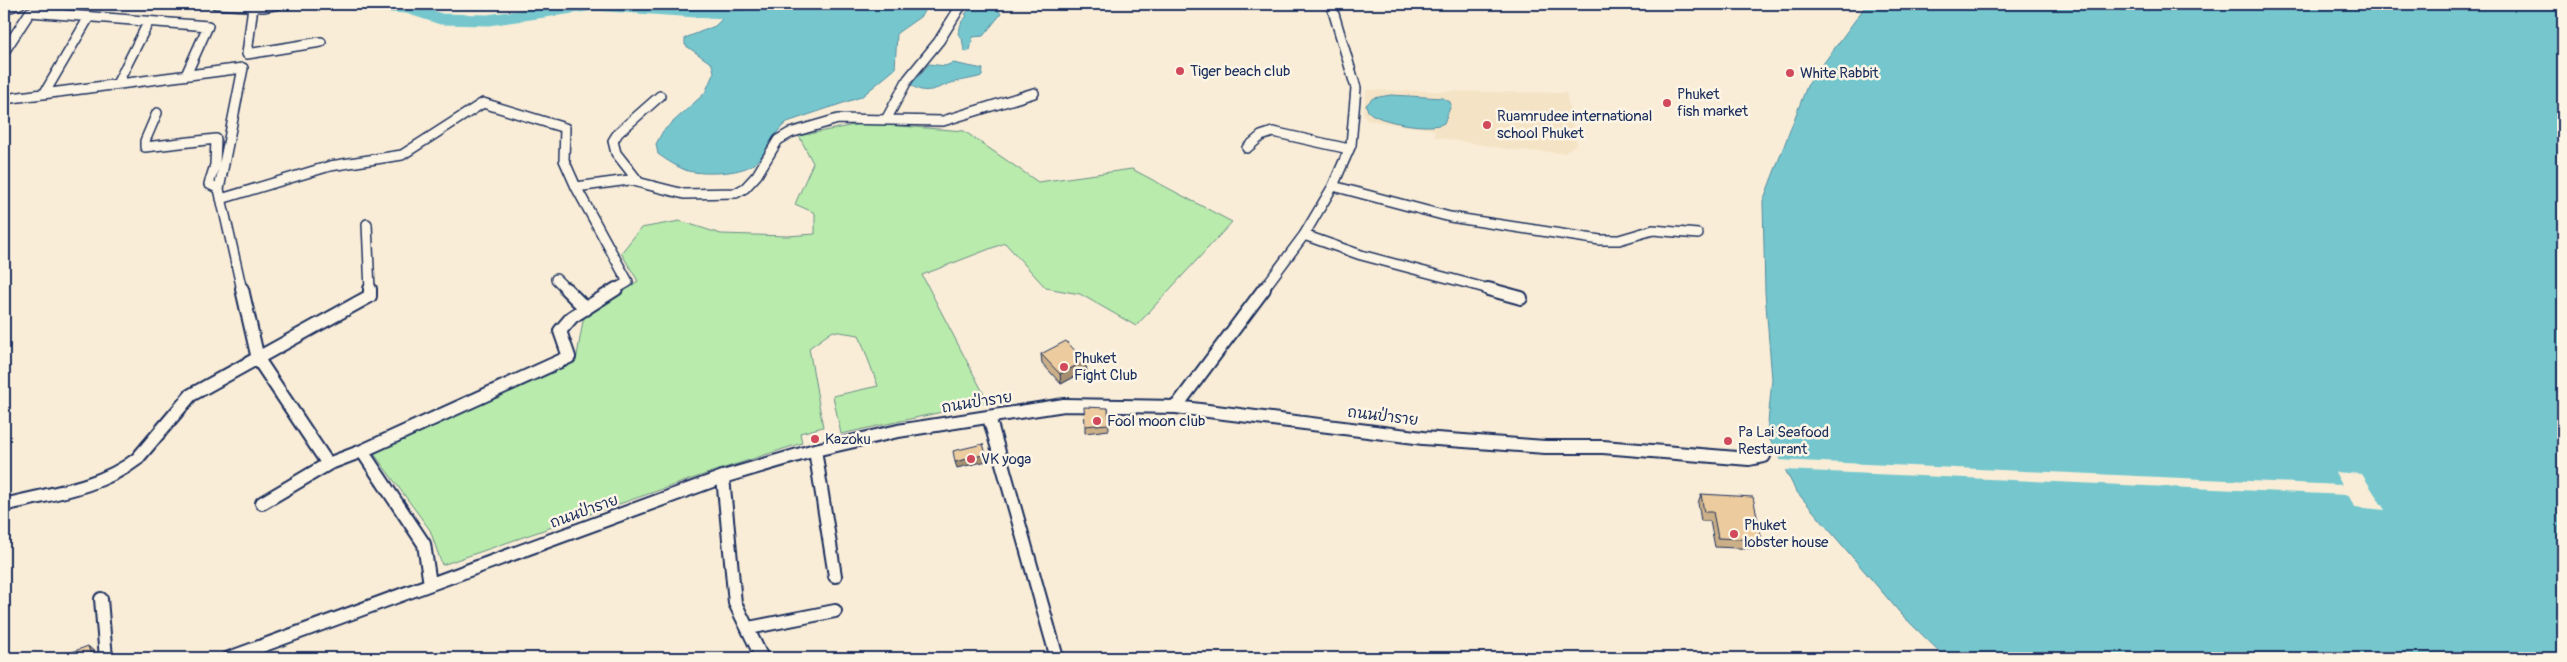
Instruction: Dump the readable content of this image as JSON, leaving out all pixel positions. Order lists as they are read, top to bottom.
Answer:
{
  "streets": {
    "street": ["ถนนป่าราย"]
  },
  "places": [
    "Tiger beach club",
    "White Rabbit",
    "Phuket fish market",
    "Ruamrudee international school Phuket",
    "Phuket Fight Club",
    "Fool moon club",
    "Kazoku",
    "Pa Lai Seafood Restaurant",
    "VK yoga",
    "Phuket lobster house"
  ]
}
